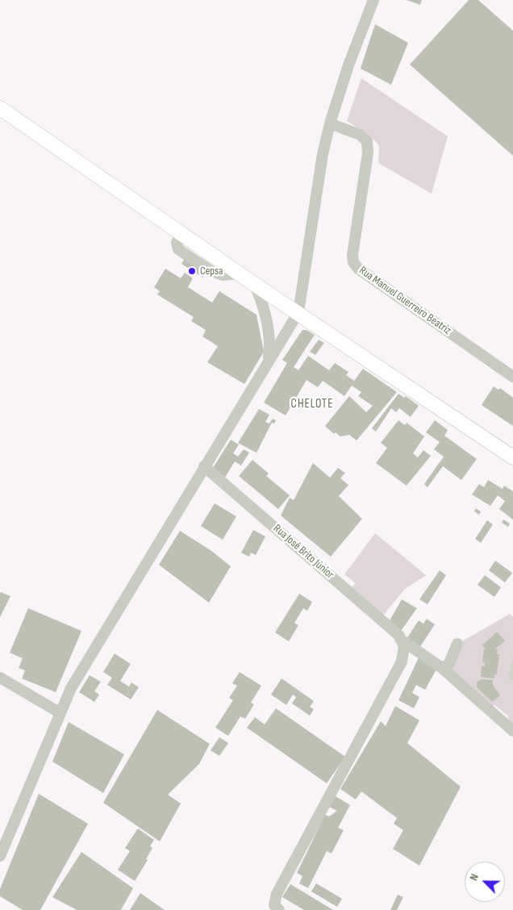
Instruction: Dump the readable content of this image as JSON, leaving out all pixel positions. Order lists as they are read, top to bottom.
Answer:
{
  "streets": {
    "street": ["Rua Manuel Guerreiro Beatriz", "Rua José Brito Júnior"]
  },
  "districts": ["CHELOTE"],
  "places": ["Cepsa"],
  "north": "top left"
}
